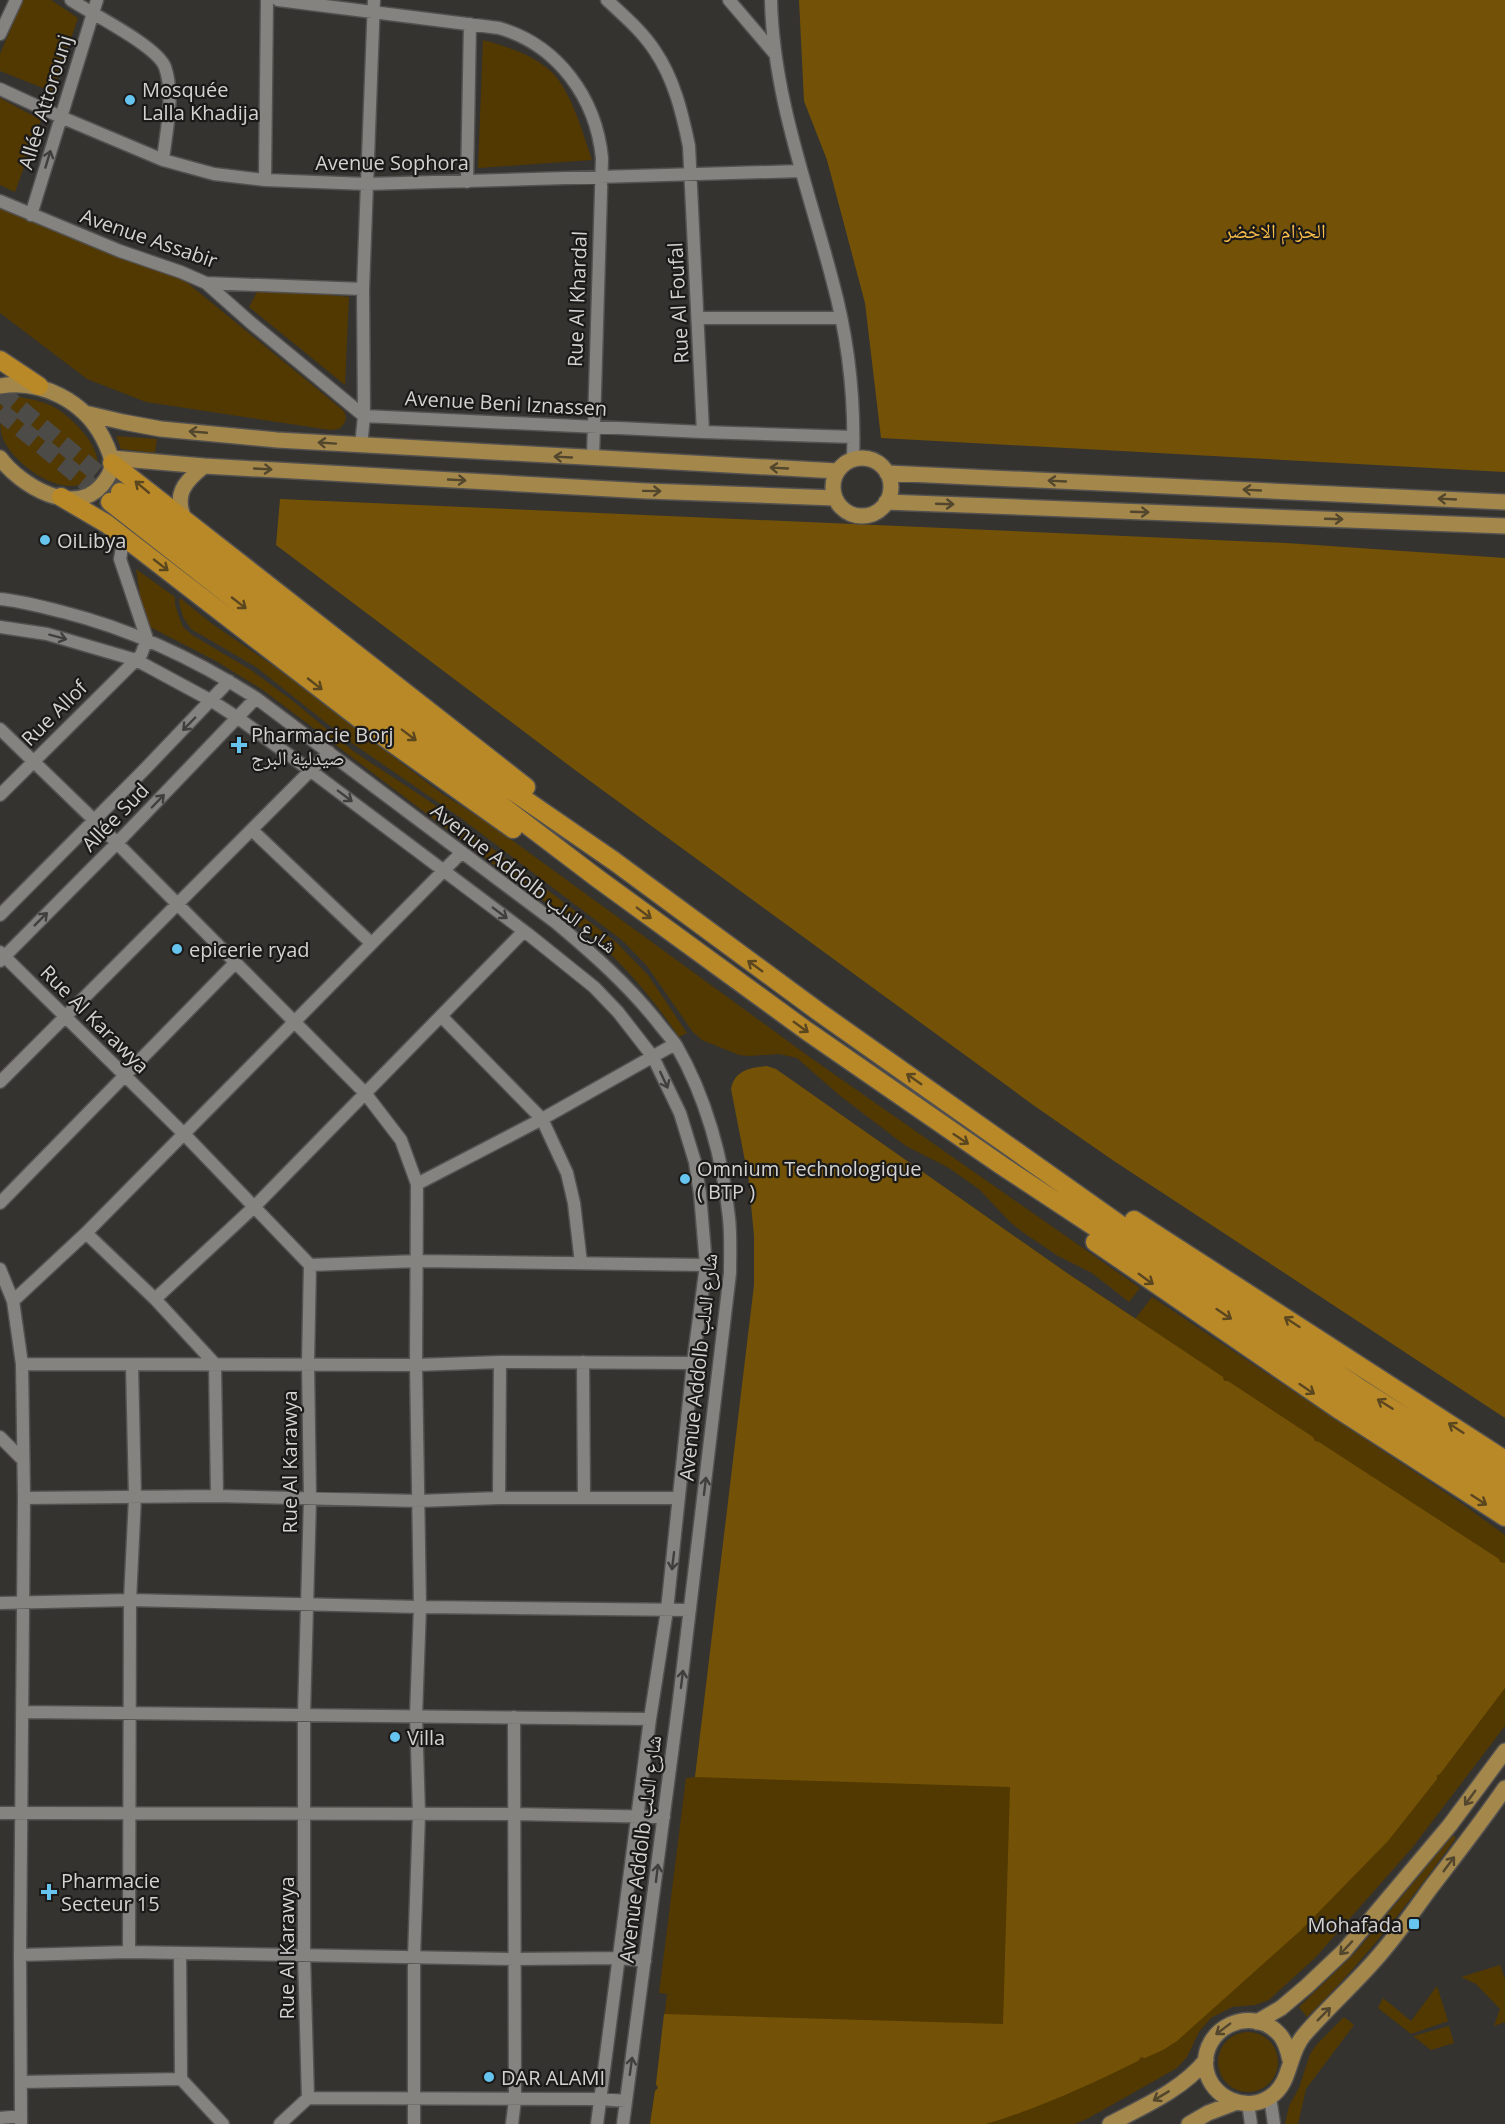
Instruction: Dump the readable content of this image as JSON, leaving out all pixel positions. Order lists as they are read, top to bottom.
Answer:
{
  "streets": {
    "street": [
      "Allée Attorounj",
      "Avenue Sophora",
      "Avenue Assabir",
      "Rue Al Khardal",
      "Rue Al Foufal",
      "Avenue Beni Iznassen",
      "Rue Allof",
      "Allée Sud",
      "Avenue Addolb شارع الدلب",
      "Rue Al Karawya"
    ]
  },
  "crossings": [
    ["Allée Attorounj", "Avenue Sophora"],
    ["Allée Attorounj", "Avenue Assabir"],
    ["Avenue Sophora", "Rue Al Khardal"],
    ["Avenue Sophora", "Rue Al Foufal"],
    ["Rue Al Khardal", "Avenue Beni Iznassen"],
    ["Rue Al Foufal", "Avenue Beni Iznassen"],
    ["Rue Allof", "Avenue Addolb شارع الدلب"],
    ["Allée Sud", "Avenue Addolb شارع الدلب"],
    ["Allée Sud", "Rue Al Karawya"]
  ],
  "one_way": ["Allée Attorounj"],
  "parks": ["الحزام الاخضر"],
  "places": {
    "other": [
      "Mosquée Lalla Khadija",
      "OiLibya",
      "epicerie ryad",
      "Omnium Technologique ( BTP )",
      "Villa",
      "DAR ALAMI"
    ],
    "health": ["Pharmacie Borj صيدلية البرج", "Pharmacie Secteur 15"],
    "transit": ["Mohafada"]
  }
}
